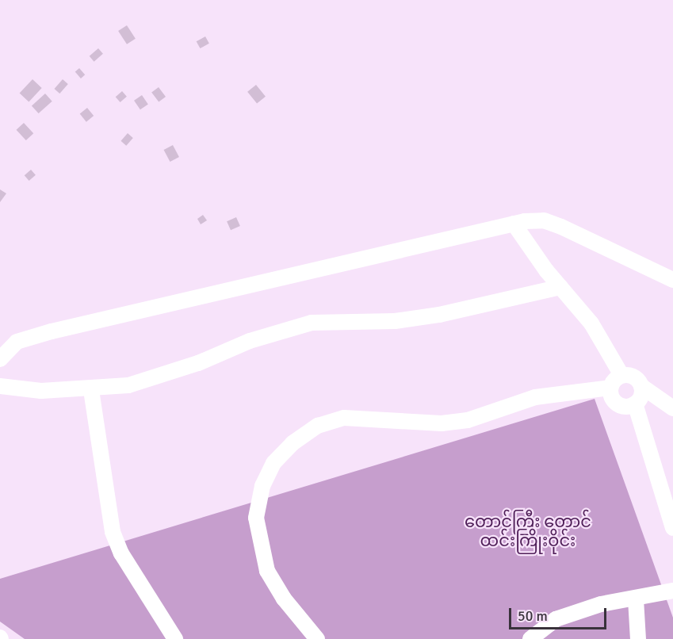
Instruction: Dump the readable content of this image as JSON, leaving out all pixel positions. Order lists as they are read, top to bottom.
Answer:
{
  "parks": ["တောင်ကြီး တောင် ထင်းကြိုးဝိုင်း"],
  "scale_bar": "50 m"
}
